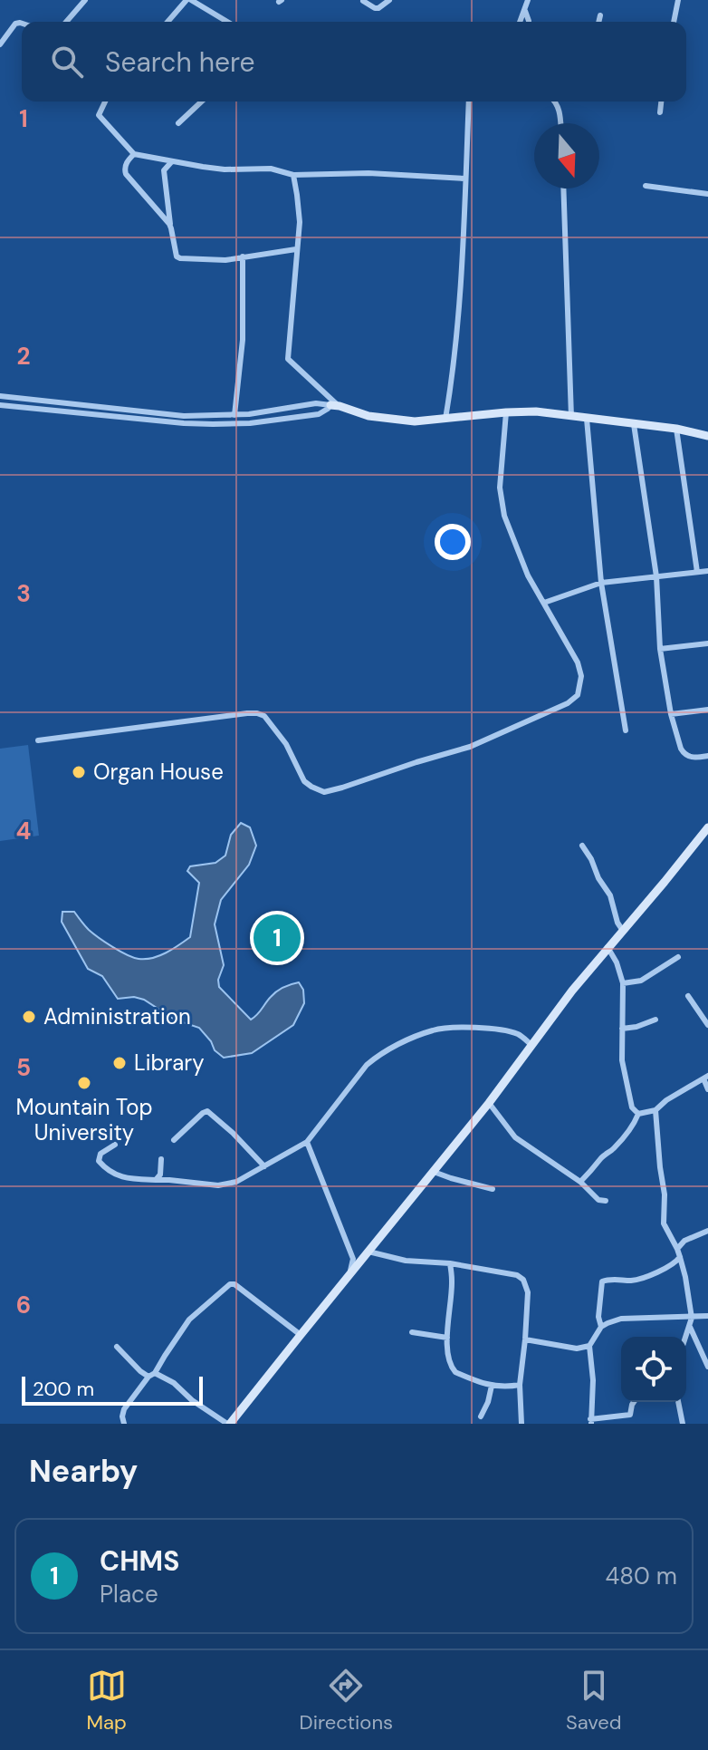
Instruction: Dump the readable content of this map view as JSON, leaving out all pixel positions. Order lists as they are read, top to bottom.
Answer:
{
  "places": [
    "Organ House",
    "Administration",
    "Library",
    "Mountain Top University"
  ],
  "scale_bar": "200 m",
  "north": "bottom",
  "page": {
    "search": "Search here",
    "pins": "1",
    "scale": "200 m",
    "heading": "Nearby",
    "list": [
      {
        "mark": "1",
        "name": "CHMS",
        "note": "Place",
        "value": "480 m"
      }
    ],
    "nav": ["Map", "Directions", "Saved"]
  },
  "grid": {
    "rows": [
      "1",
      "2",
      "3",
      "4",
      "5",
      "6"
    ]
  }
}
